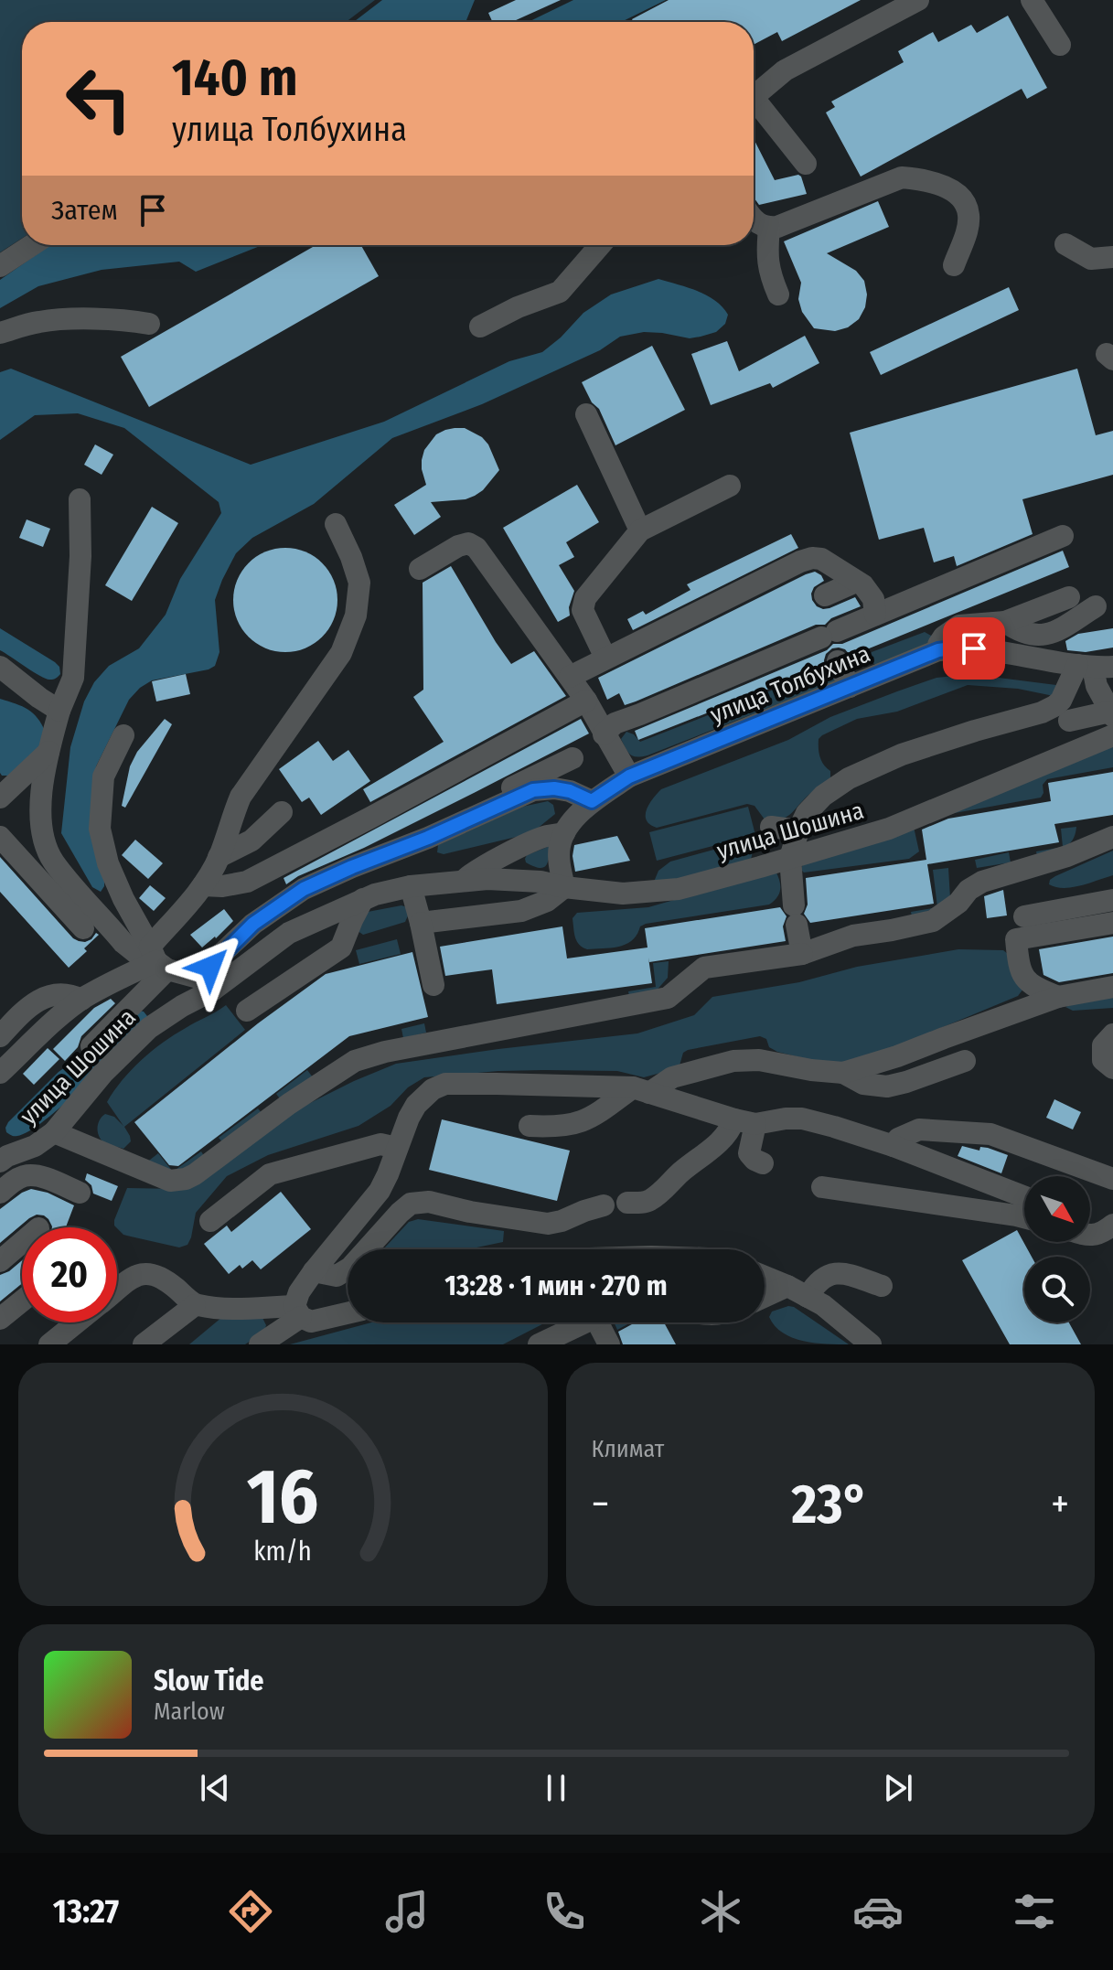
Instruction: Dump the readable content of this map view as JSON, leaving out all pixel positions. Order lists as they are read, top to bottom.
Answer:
{
  "streets": {
    "street": ["улица Толбухина", "улица Шошина"]
  },
  "crossings": [
    ["улица Толбухина", "улица Шошина"]
  ],
  "north": "bottom right",
  "page": {
    "turn": ["140 m", "улица Толбухина"],
    "then": "Затем",
    "limit": "20",
    "trip": "13:28 · 1 мин · 270 m",
    "tile": "Климат",
    "heat": ["−", "23°", "+"],
    "song": ["Slow Tide", "Marlow"],
    "tabs": "13:27",
    "gauge": ["16", "km/h"]
  }
}
